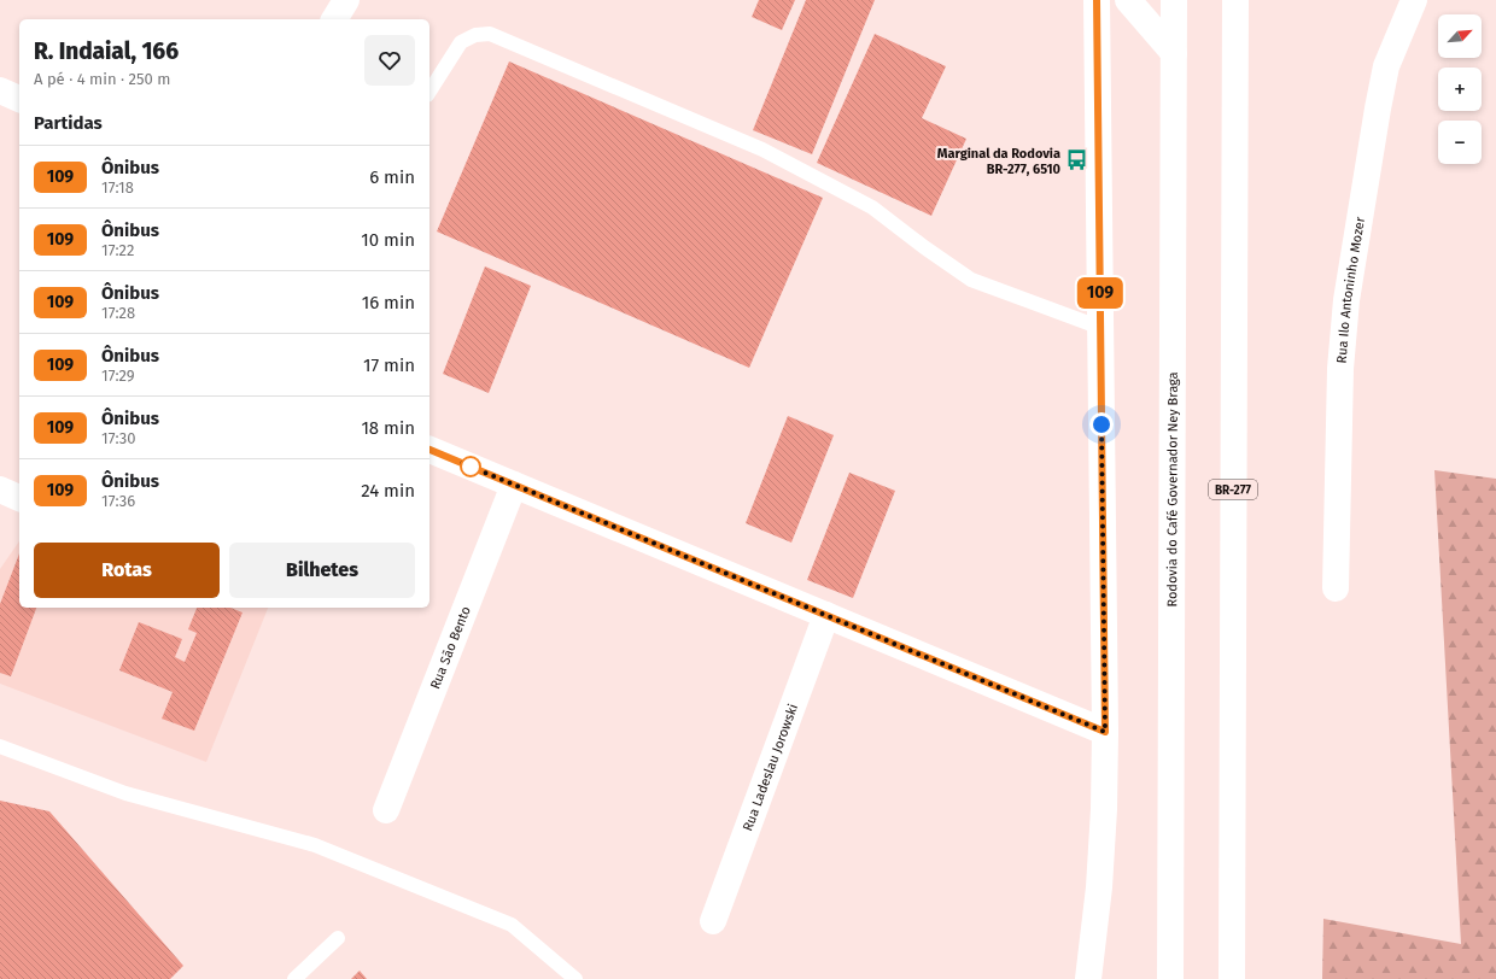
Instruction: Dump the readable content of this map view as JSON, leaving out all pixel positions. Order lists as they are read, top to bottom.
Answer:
{
  "streets": {
    "main road": [
      "Rua Ilo Antoninho Mozer",
      "Rodovia do Café Governador Ney Braga",
      "BR-277",
      "Rua São Bento",
      "Rua Ladeslau Jorowski"
    ]
  },
  "places": {
    "bus stop": ["Marginal da Rodovia BR-277, 6510"]
  },
  "lines": ["bus line 109"],
  "north": "top right",
  "page": {
    "on_map": "109",
    "map_buttons": ["+", "−"],
    "heading": [
      ["R. Indaial, 166", "A pé · 4 min · 250 m"],
      "Partidas"
    ],
    "list": [
      {
        "mark": "109",
        "name": "Ônibus",
        "note": "17:18",
        "value": "6 min"
      },
      {
        "mark": "109",
        "name": "Ônibus",
        "note": "17:22",
        "value": "10 min"
      },
      {
        "mark": "109",
        "name": "Ônibus",
        "note": "17:28",
        "value": "16 min"
      },
      {
        "mark": "109",
        "name": "Ônibus",
        "note": "17:29",
        "value": "17 min"
      },
      {
        "mark": "109",
        "name": "Ônibus",
        "note": "17:30",
        "value": "18 min"
      },
      {
        "mark": "109",
        "name": "Ônibus",
        "note": "17:36",
        "value": "24 min"
      }
    ],
    "buttons": ["Rotas", "Bilhetes"]
  }
}
